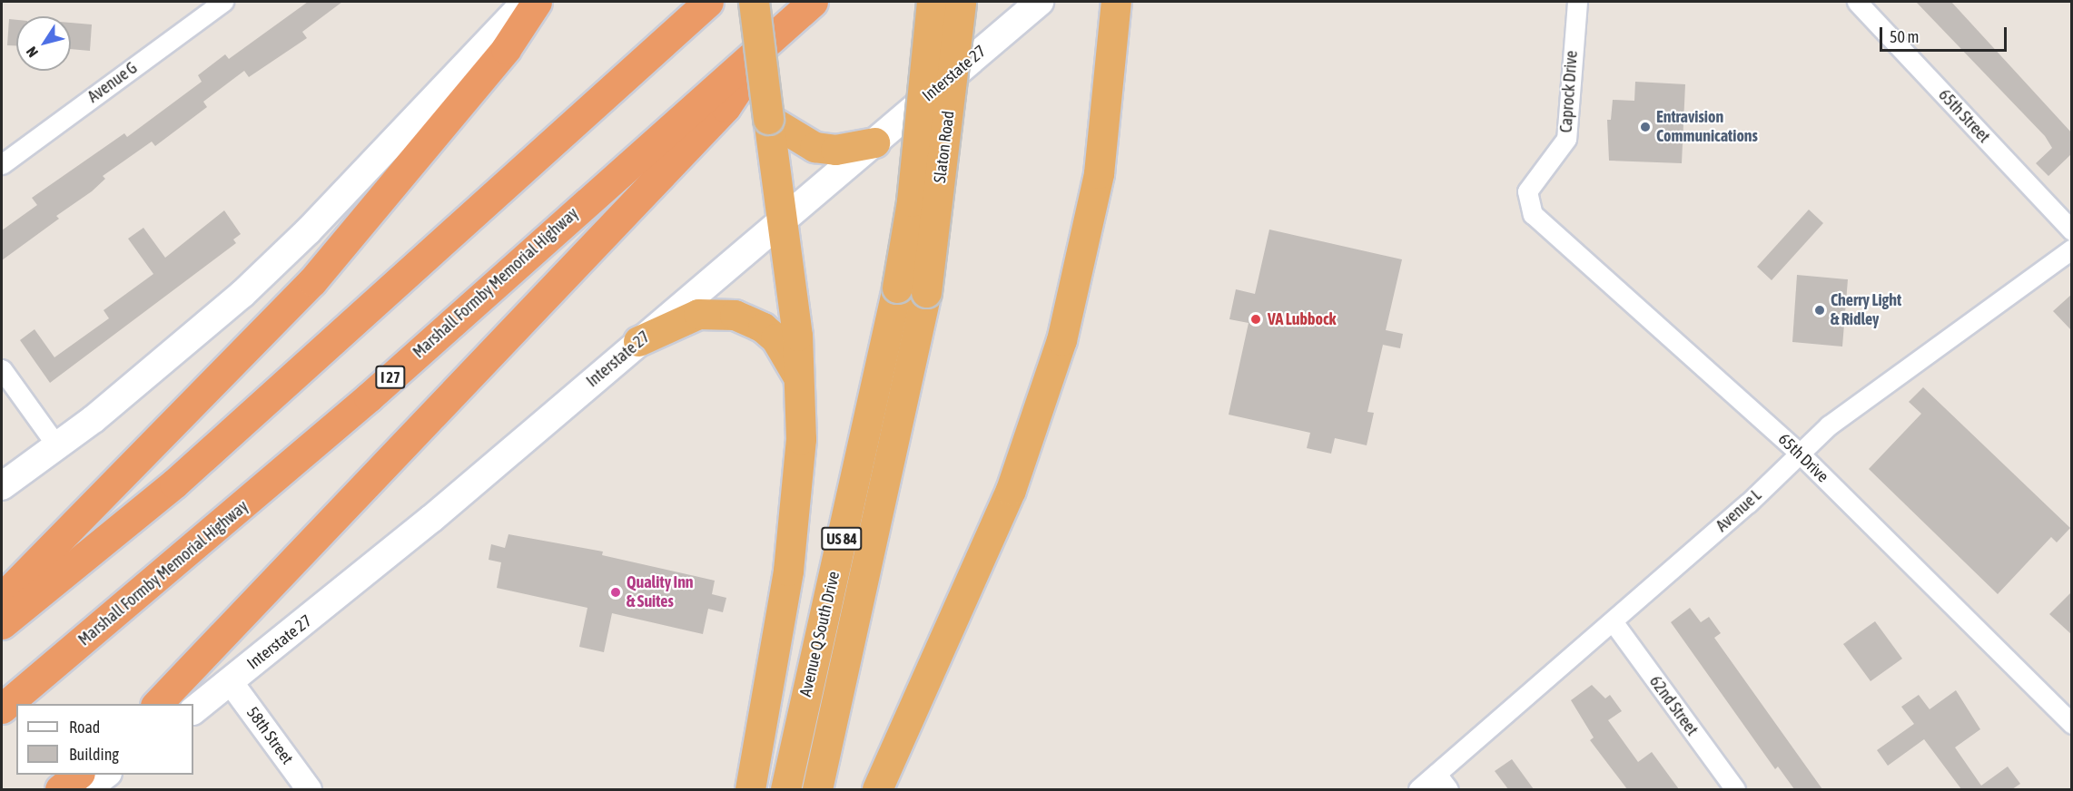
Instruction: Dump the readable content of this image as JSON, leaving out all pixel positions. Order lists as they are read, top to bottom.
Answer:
{
  "streets": {
    "highway": [
      "Slaton Road",
      "Marshall Formby Memorial Highway",
      "I 27",
      "US 84",
      "Avenue Q South Drive"
    ],
    "main road": ["Interstate 27"],
    "street": [
      "Avenue G",
      "Caprock Drive",
      "65th Street",
      "65th Drive",
      "Avenue L",
      "62nd Street",
      "58th Street"
    ]
  },
  "crossings": [
    ["Interstate 27", "58th Street"],
    ["Caprock Drive", "65th Drive"],
    ["Slaton Road", "Avenue Q South Drive"],
    ["65th Drive", "Avenue L"],
    ["Avenue L", "62nd Street"]
  ],
  "places": [
    "Entravision Communications",
    "Cherry Light & Ridley",
    "VA Lubbock",
    "Quality Inn & Suites"
  ],
  "legend": ["Road", "Building"],
  "scale_bar": "50 m",
  "north": "bottom left"
}
